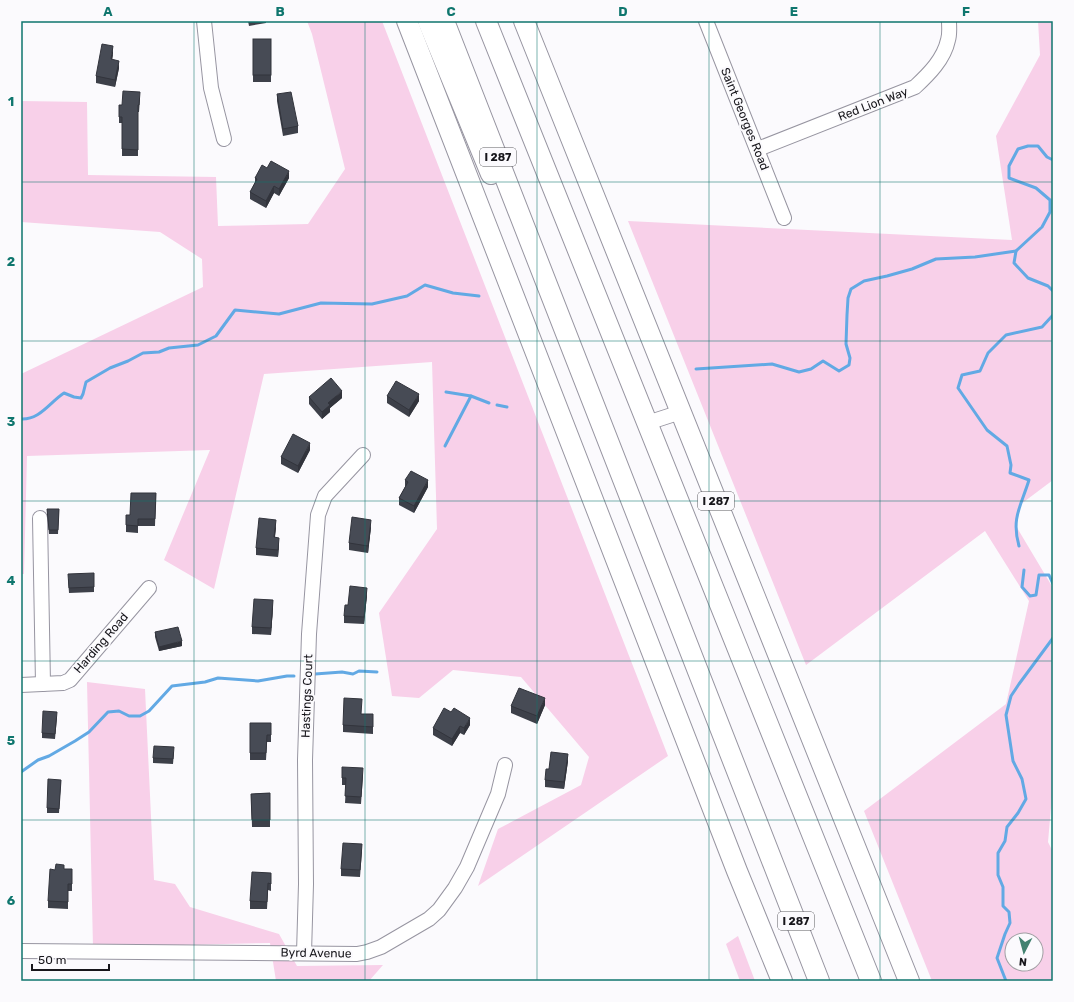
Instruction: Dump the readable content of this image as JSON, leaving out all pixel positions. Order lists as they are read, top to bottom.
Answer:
{
  "streets": {
    "highway": ["I 287"],
    "street": [
      "Red Lion Way",
      "Saint Georges Road",
      "Harding Road",
      "Hastings Court",
      "Byrd Avenue"
    ]
  },
  "crossings": [
    ["Red Lion Way", "Saint Georges Road"],
    ["Hastings Court", "Byrd Avenue"]
  ],
  "scale_bar": "50 m",
  "north": "bottom",
  "grid": {
    "columns": [
      "A",
      "B",
      "C",
      "D",
      "E",
      "F"
    ],
    "rows": [
      "1",
      "2",
      "3",
      "4",
      "5",
      "6"
    ]
  }
}
